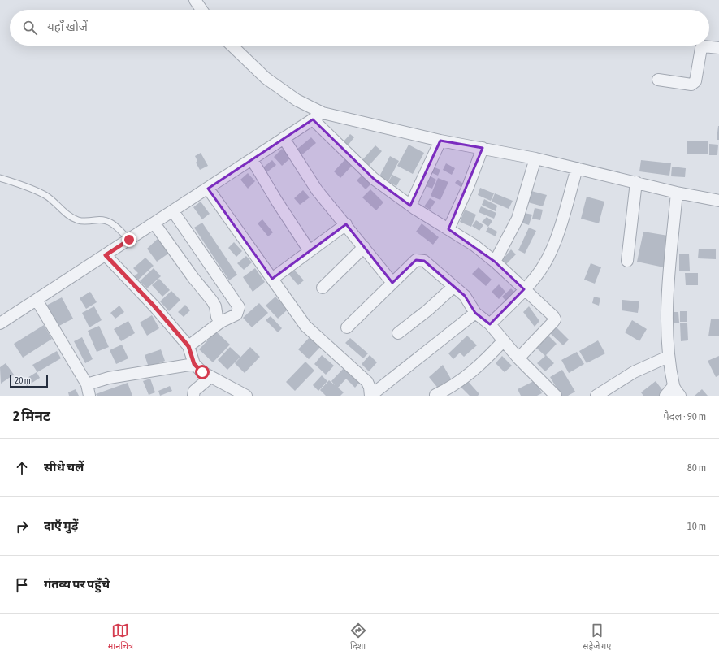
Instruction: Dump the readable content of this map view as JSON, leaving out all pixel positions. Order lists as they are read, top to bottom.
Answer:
{
  "scale_bar": "20 m",
  "page": {
    "search": "यहाँ खोजें",
    "scale": "20 m",
    "heading": ["2 मिनट", "पैदल · 90 m"],
    "list": [
      ["सीधे चलें", "80 m"],
      ["दाएँ मुड़ें", "10 m"],
      "गंतव्य पर पहुँचे"
    ],
    "nav": ["मानचित्र", "दिशा", "सहेजे गए"]
  }
}
